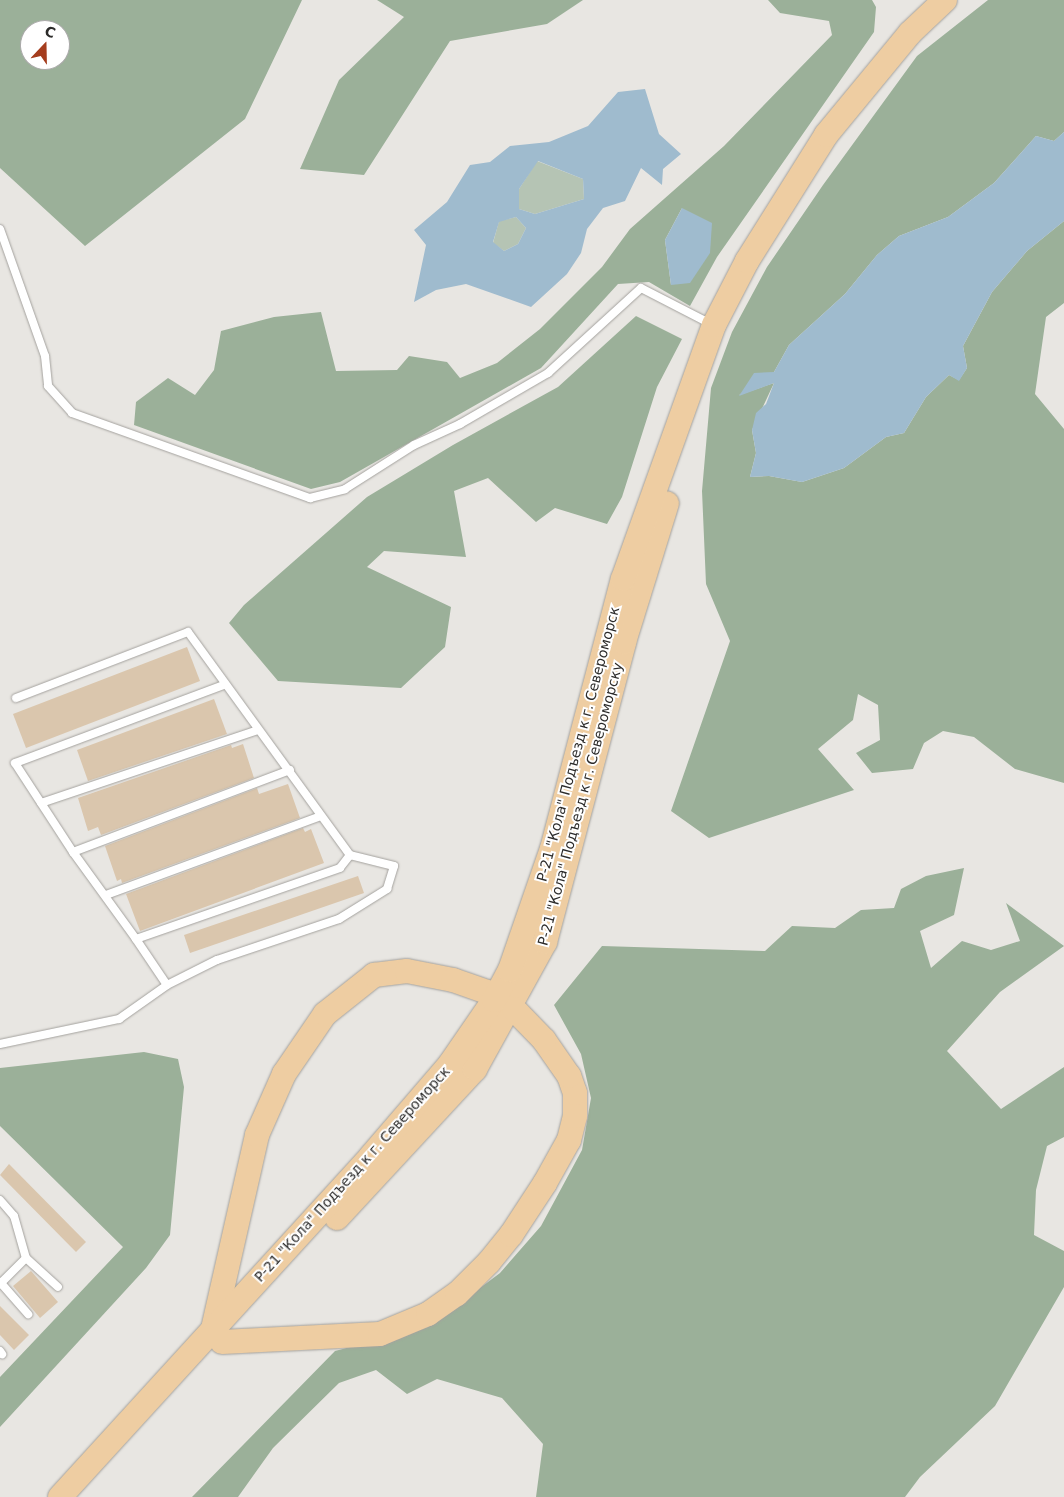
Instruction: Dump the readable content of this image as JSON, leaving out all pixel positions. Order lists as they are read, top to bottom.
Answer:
{
  "streets": {
    "main road": ["Р-21 \"Кола\" Подъезд к г. Североморск", "Р-21 \"Кола\" Подъезд к г. Североморску"]
  },
  "crossings": [
    ["Р-21 \"Кола\" Подъезд к г. Североморск", "Р-21 \"Кола\" Подъезд к г. Североморску"]
  ],
  "north": "top"
}
